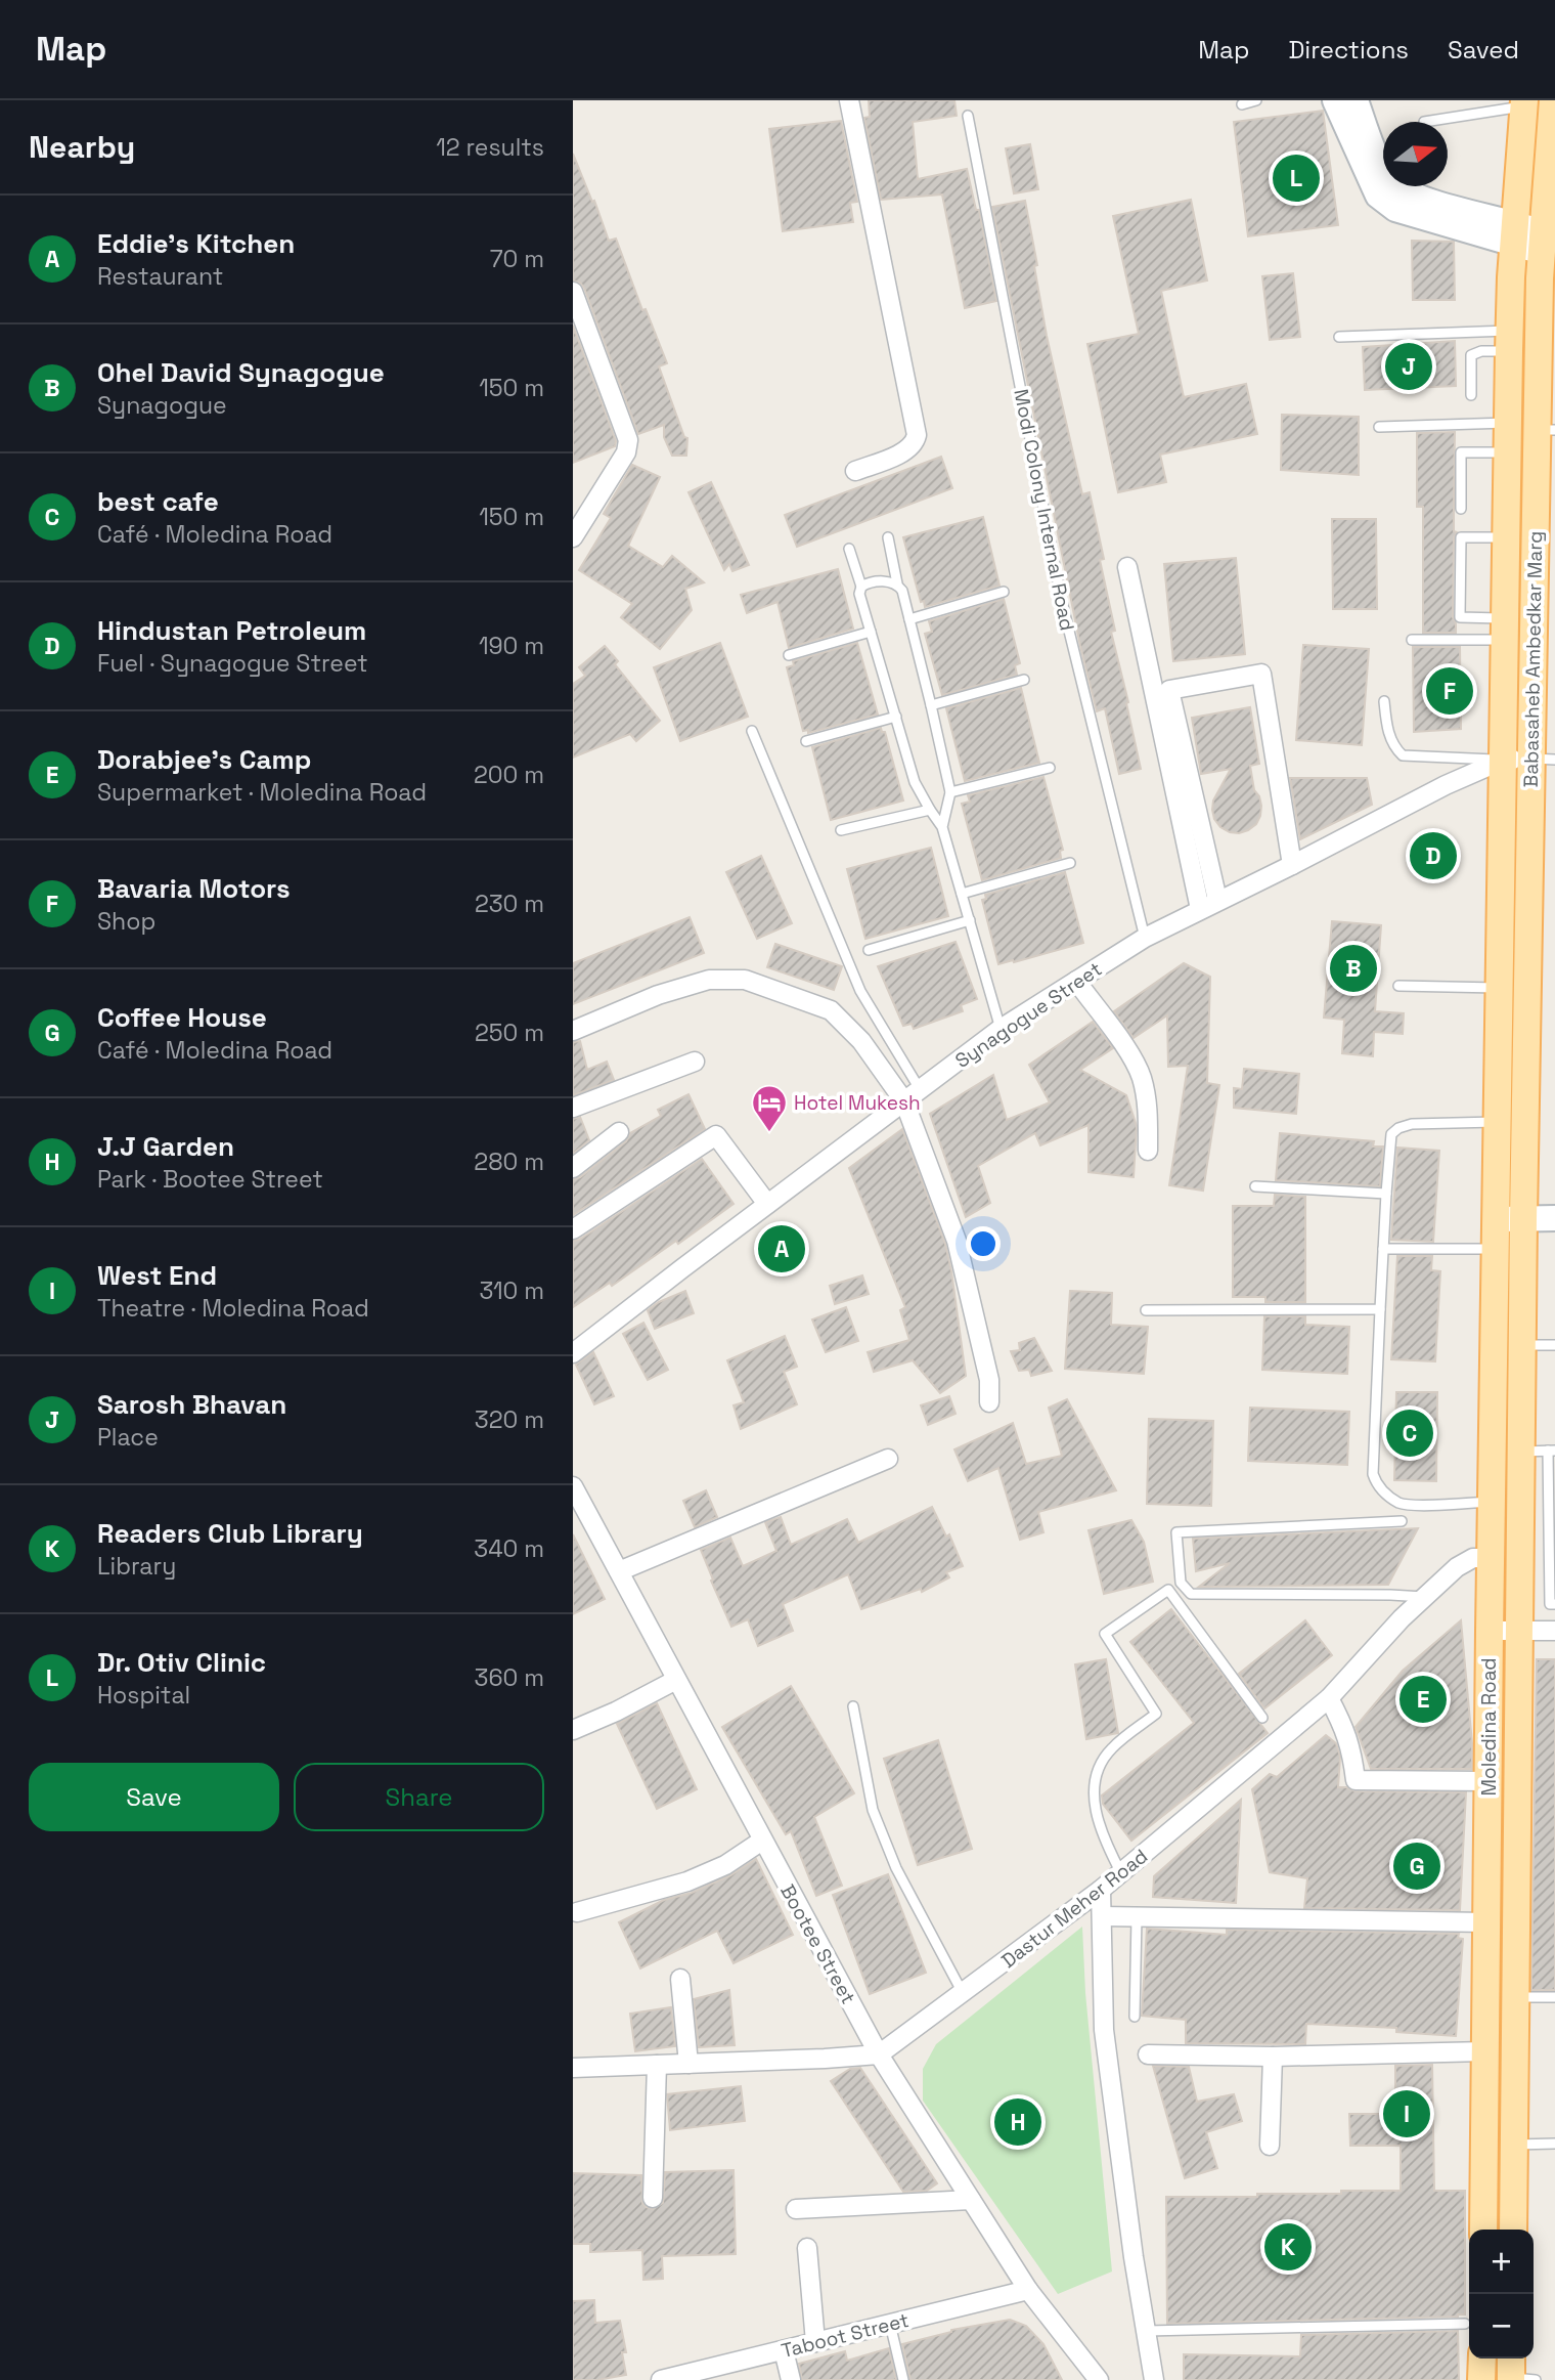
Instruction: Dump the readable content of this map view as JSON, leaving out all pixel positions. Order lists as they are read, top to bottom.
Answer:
{
  "streets": {
    "main road": ["Babasaheb Ambedkar Marg", "Moledina Road"],
    "street": [
      "Synagogue Street",
      "Dastur Meher Road",
      "Bootee Street",
      "Taboot Street"
    ],
    "lane": ["Modi Colony Internal Road"]
  },
  "crossings": [
    ["Modi Colony Internal Road", "Synagogue Street"],
    ["Babasaheb Ambedkar Marg", "Synagogue Street"],
    ["Babasaheb Ambedkar Marg", "Moledina Road"],
    ["Moledina Road", "Dastur Meher Road"],
    ["Dastur Meher Road", "Bootee Street"],
    ["Bootee Street", "Taboot Street"]
  ],
  "places": {
    "hotel": ["Hotel Mukesh"]
  },
  "north": "right",
  "page": {
    "header": "Map",
    "nav": ["Map", "Directions", "Saved"],
    "heading": ["Nearby", "12 results"],
    "pins": [
      "L",
      "J",
      "F",
      "D",
      "B",
      "A",
      "C",
      "E",
      "G",
      "I",
      "H",
      "K"
    ],
    "list": [
      {
        "mark": "A",
        "name": "Eddie's Kitchen",
        "note": "Restaurant",
        "value": "70 m"
      },
      {
        "mark": "B",
        "name": "Ohel David Synagogue",
        "note": "Synagogue",
        "value": "150 m"
      },
      {
        "mark": "C",
        "name": "best cafe",
        "note": "Café · Moledina Road",
        "value": "150 m"
      },
      {
        "mark": "D",
        "name": "Hindustan Petroleum",
        "note": "Fuel · Synagogue Street",
        "value": "190 m"
      },
      {
        "mark": "E",
        "name": "Dorabjee's Camp",
        "note": "Supermarket · Moledina Road",
        "value": "200 m"
      },
      {
        "mark": "F",
        "name": "Bavaria Motors",
        "note": "Shop",
        "value": "230 m"
      },
      {
        "mark": "G",
        "name": "Coffee House",
        "note": "Café · Moledina Road",
        "value": "250 m"
      },
      {
        "mark": "H",
        "name": "J.J Garden",
        "note": "Park · Bootee Street",
        "value": "280 m"
      },
      {
        "mark": "I",
        "name": "West End",
        "note": "Theatre · Moledina Road",
        "value": "310 m"
      },
      {
        "mark": "J",
        "name": "Sarosh Bhavan",
        "note": "Place",
        "value": "320 m"
      },
      {
        "mark": "K",
        "name": "Readers Club Library",
        "note": "Library",
        "value": "340 m"
      },
      {
        "mark": "L",
        "name": "Dr. Otiv Clinic",
        "note": "Hospital",
        "value": "360 m"
      }
    ],
    "buttons": ["Save", "Share"],
    "map_buttons": ["+", "−"]
  }
}
